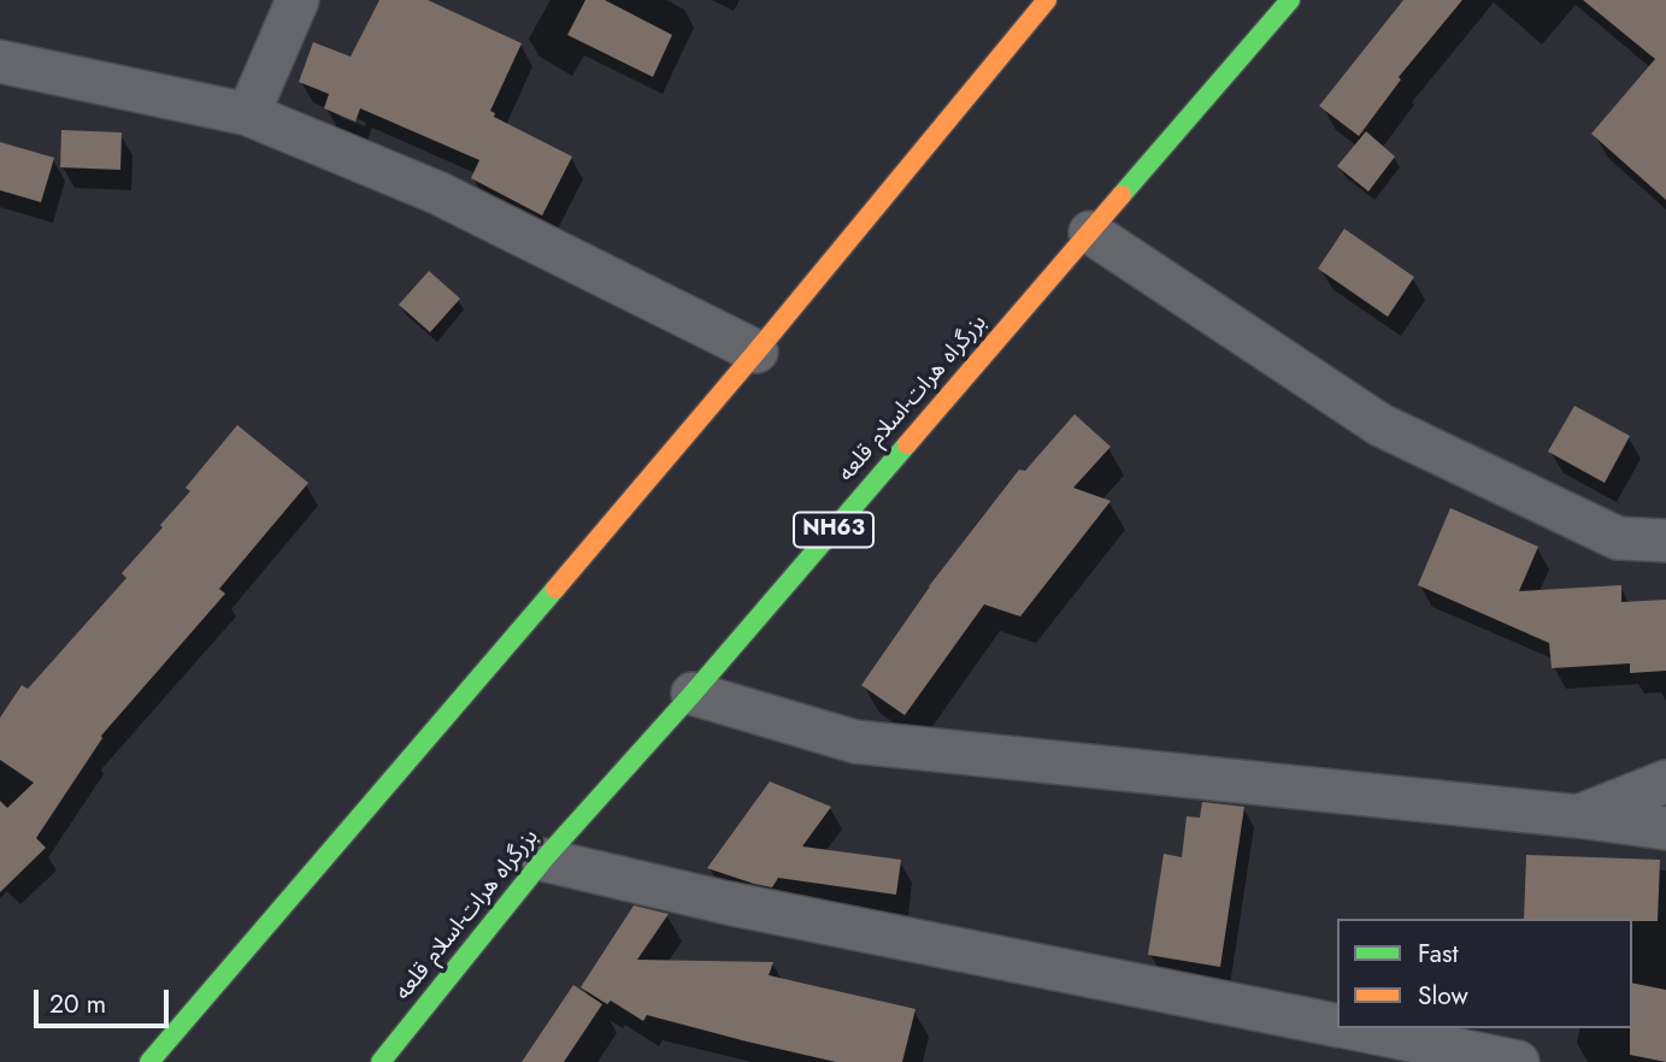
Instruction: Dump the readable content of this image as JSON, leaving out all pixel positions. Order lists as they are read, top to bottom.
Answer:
{
  "streets": {
    "highway": ["بزرگراه هرات-اسلام قلعه", "NH63"]
  },
  "legend": ["Fast", "Slow"],
  "scale_bar": "20 m"
}
